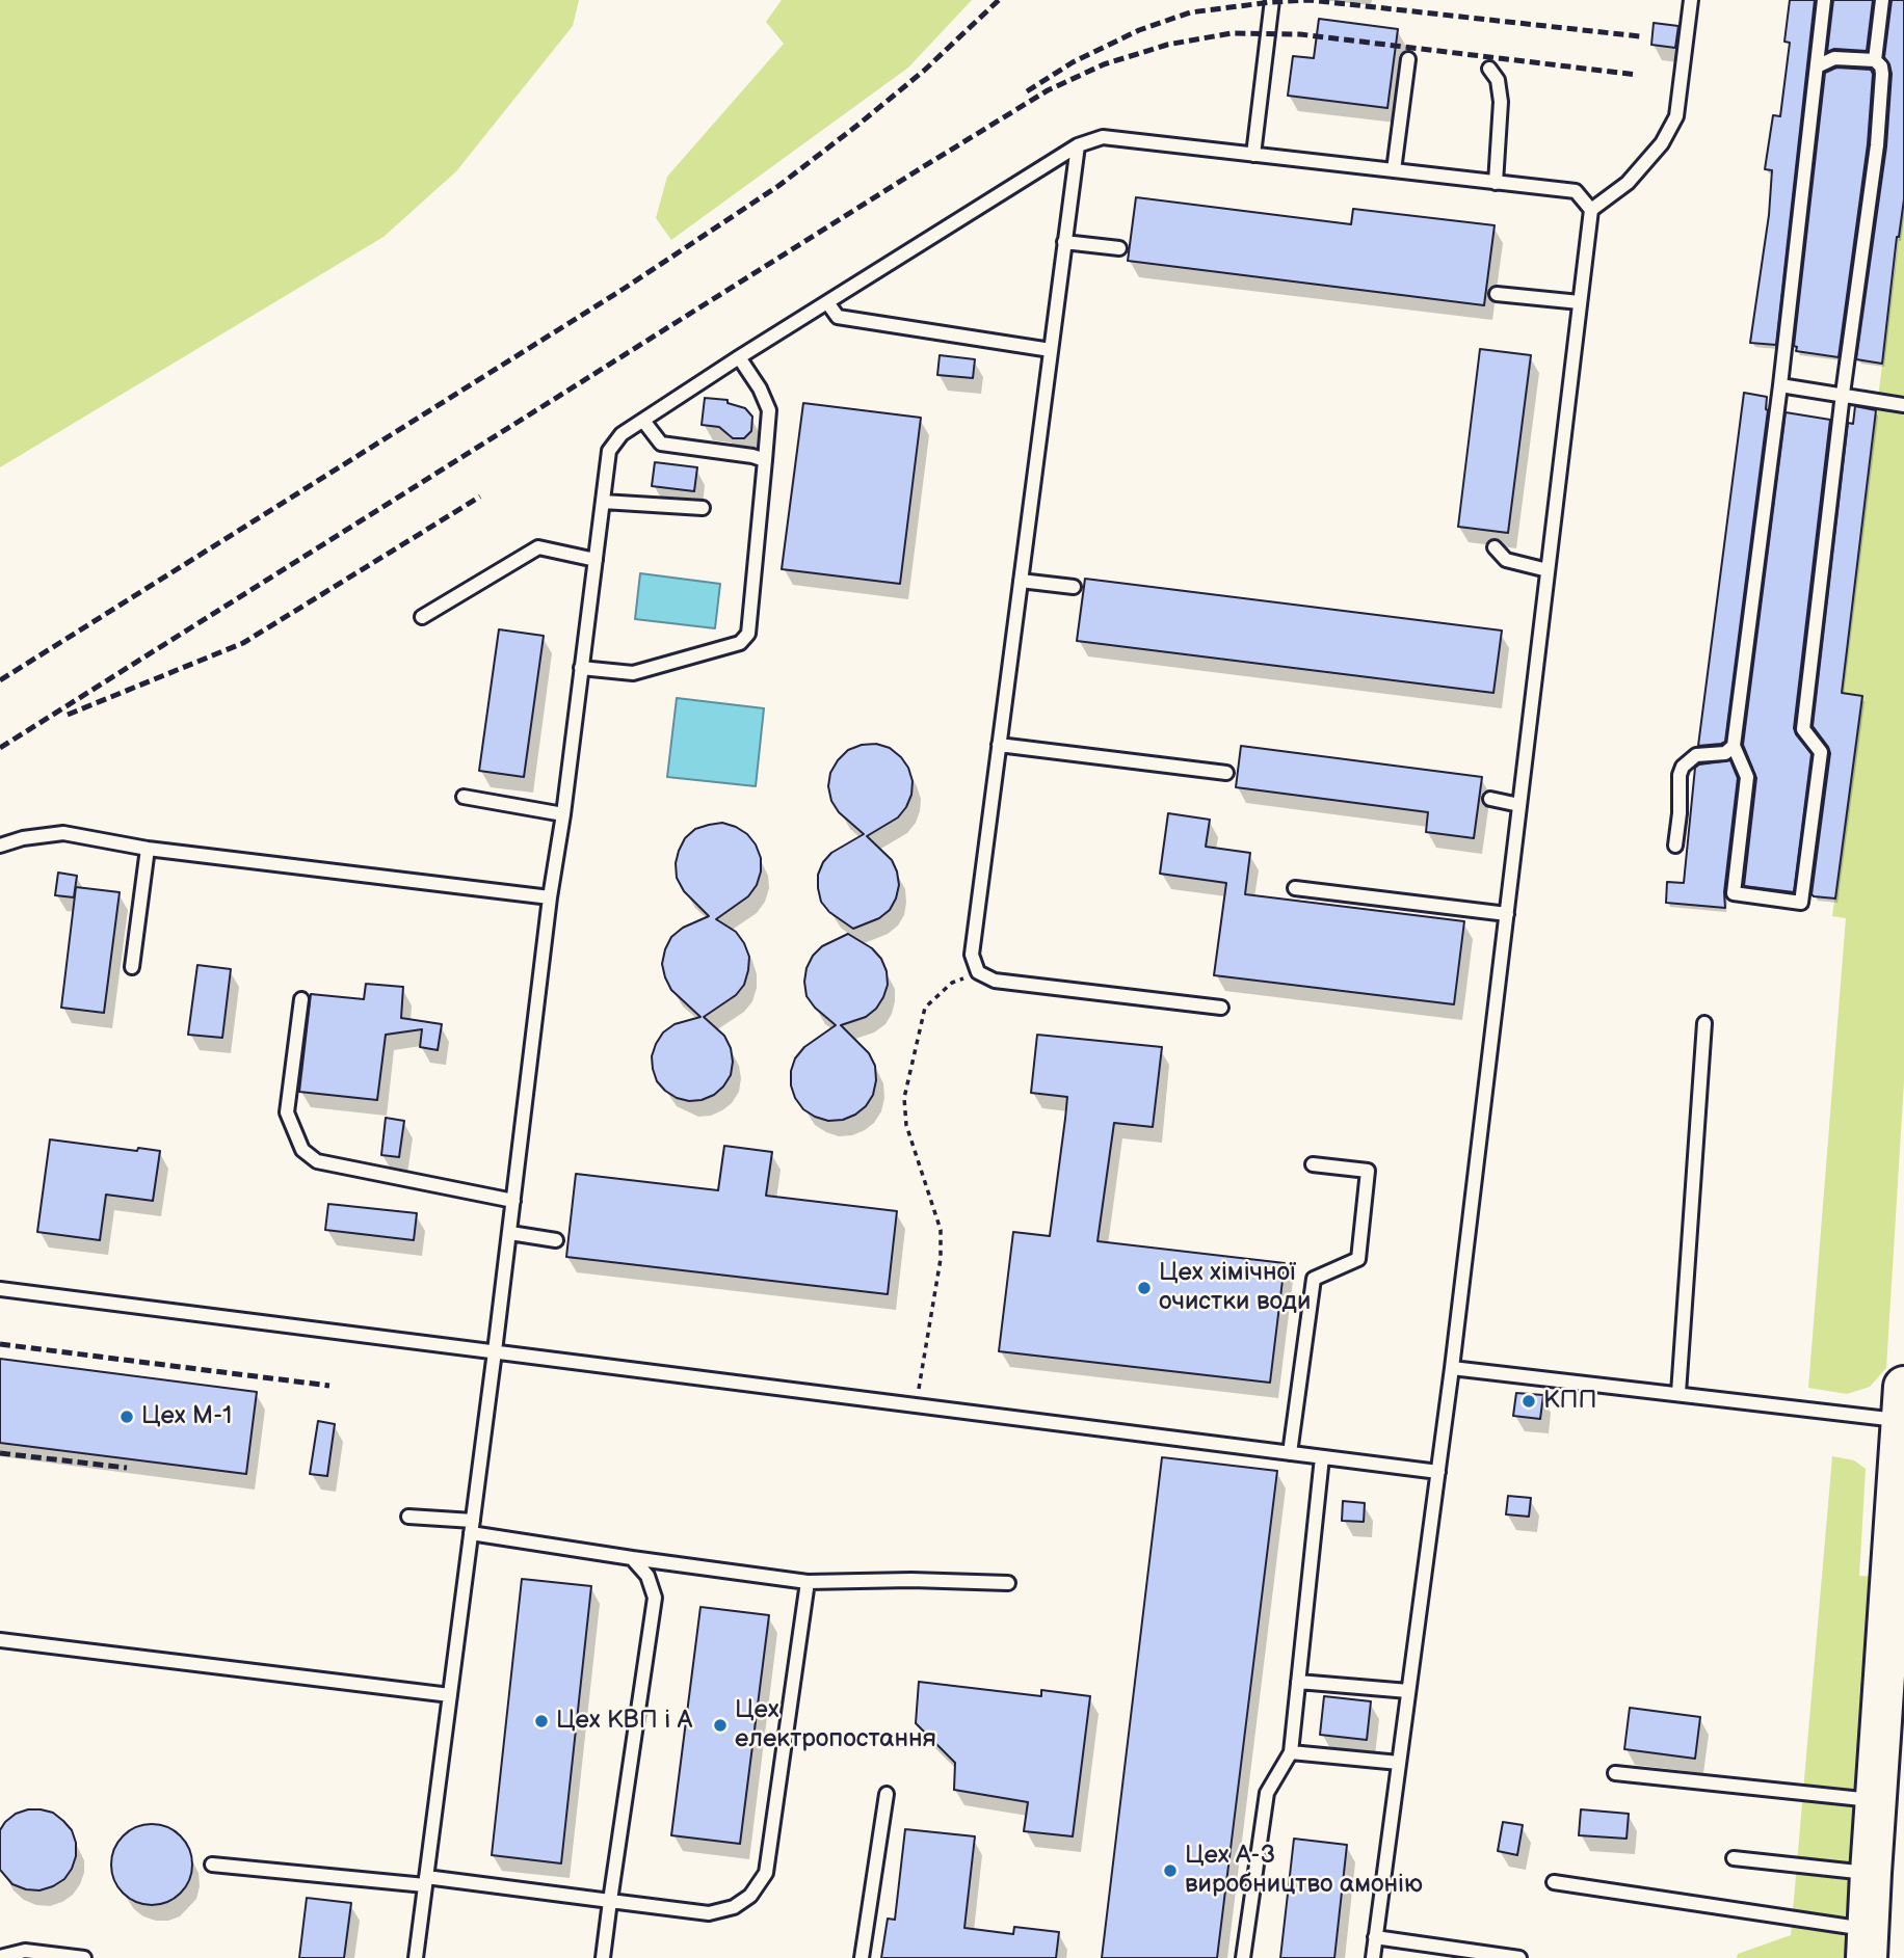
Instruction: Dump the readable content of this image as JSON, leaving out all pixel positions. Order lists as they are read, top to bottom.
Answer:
{
  "places": [
    "Цех хімічної очистки води",
    "КПП",
    "Цех М-1",
    "Цех КВП і А",
    "Цех електропостання",
    "Цех А-3 виробництво амонію"
  ]
}
